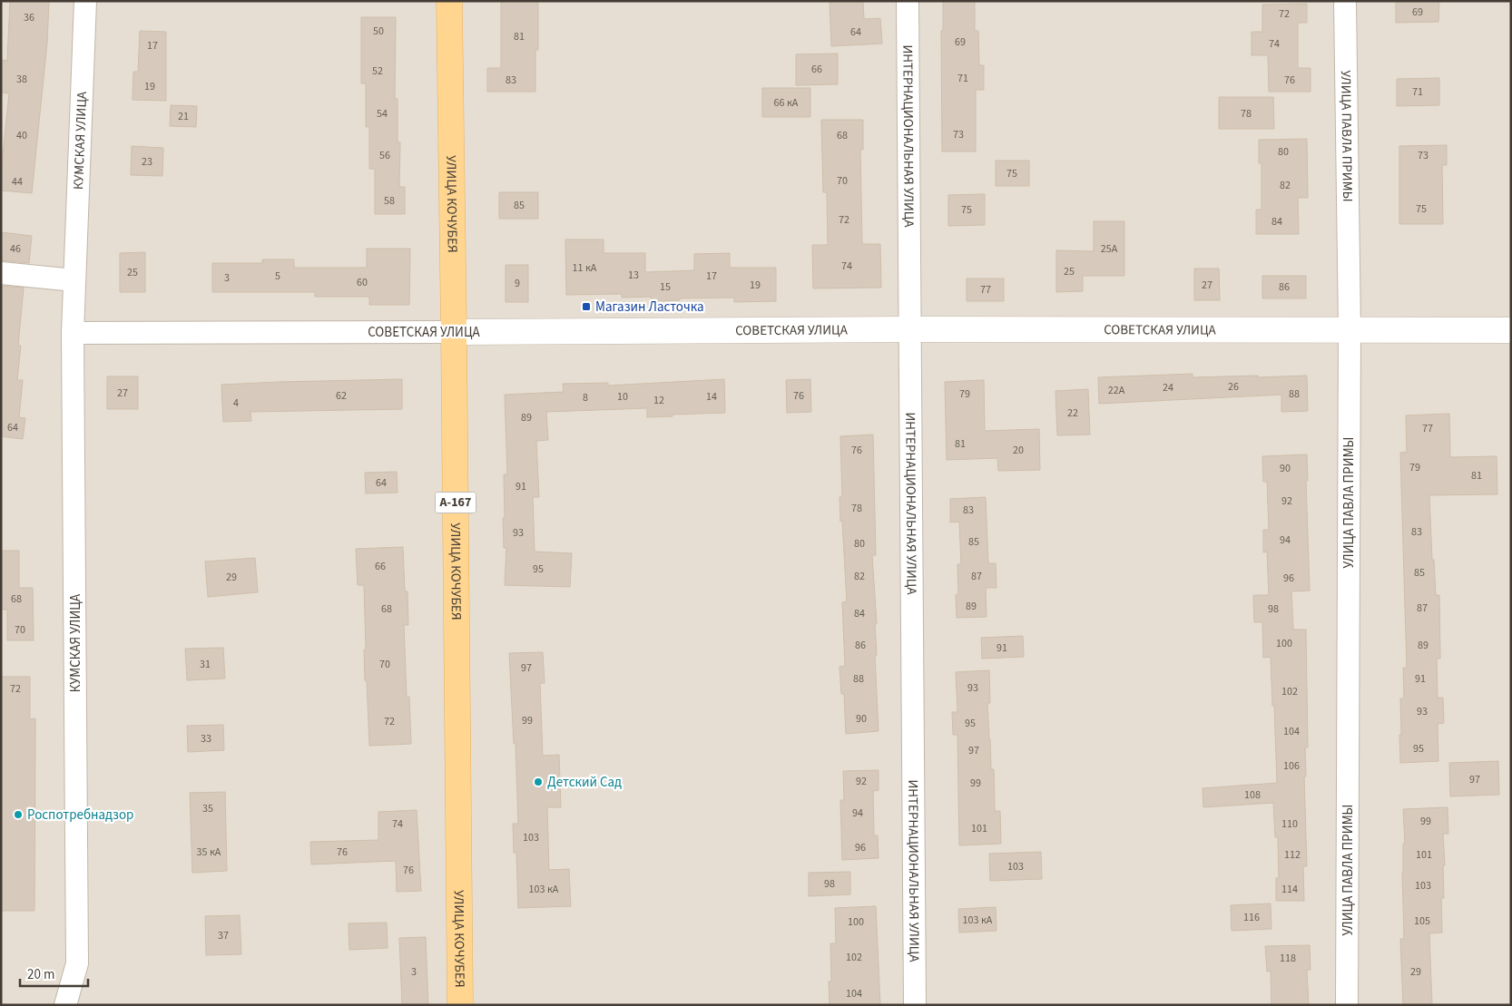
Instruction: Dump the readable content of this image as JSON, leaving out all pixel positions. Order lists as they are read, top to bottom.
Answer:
{
  "streets": {
    "main road": ["УЛИЦА КОЧУБЕЯ", "А-167"],
    "street": [
      "ИНТЕРНАЦИОНАЛЬНАЯ УЛИЦА",
      "УЛИЦА ПАВЛА ПРИМЫ",
      "КУМСКАЯ УЛИЦА",
      "СОВЕТСКАЯ УЛИЦА"
    ]
  },
  "crossings": [
    ["ИНТЕРНАЦИОНАЛЬНАЯ УЛИЦА", "СОВЕТСКАЯ УЛИЦА"],
    ["УЛИЦА ПАВЛА ПРИМЫ", "СОВЕТСКАЯ УЛИЦА"],
    ["КУМСКАЯ УЛИЦА", "СОВЕТСКАЯ УЛИЦА"],
    ["УЛИЦА КОЧУБЕЯ", "СОВЕТСКАЯ УЛИЦА"]
  ],
  "places": {
    "transit": ["Магазин Ласточка"],
    "other": ["Детский Сад", "Роспотребнадзор"]
  },
  "house_numbers": [
    "69",
    "72",
    "36",
    "50",
    "64",
    "81",
    "69",
    "74",
    "17",
    "66",
    "52",
    "71",
    "38",
    "83",
    "76",
    "19",
    "71",
    "66 кА",
    "54",
    "78",
    "21",
    "73",
    "40",
    "68",
    "80",
    "56",
    "73",
    "23",
    "75",
    "70",
    "44",
    "82",
    "58",
    "85",
    "75",
    "75",
    "72",
    "84",
    "46",
    "25А",
    "74",
    "11 кА",
    "25",
    "25",
    "13",
    "5",
    "17",
    "3",
    "60",
    "9",
    "19",
    "27",
    "15",
    "86",
    "77",
    "26",
    "24",
    "22А",
    "27",
    "79",
    "88",
    "62",
    "76",
    "10",
    "14",
    "8",
    "12",
    "4",
    "22",
    "89",
    "64",
    "77",
    "81",
    "76",
    "20",
    "79",
    "90",
    "81",
    "64",
    "91",
    "92",
    "78",
    "83",
    "83",
    "93",
    "94",
    "85",
    "80",
    "66",
    "95",
    "85",
    "82",
    "87",
    "29",
    "96",
    "68",
    "89",
    "87",
    "68",
    "98",
    "84",
    "70",
    "100",
    "86",
    "89",
    "91",
    "31",
    "70",
    "97",
    "88",
    "91",
    "93",
    "72",
    "102",
    "93",
    "90",
    "99",
    "72",
    "95",
    "104",
    "33",
    "95",
    "97",
    "106",
    "97",
    "92",
    "99",
    "108",
    "35",
    "94",
    "99",
    "74",
    "110",
    "101",
    "103",
    "96",
    "35 кА",
    "76",
    "112",
    "101",
    "103",
    "76",
    "98",
    "103",
    "103 кА",
    "114",
    "116",
    "103 кА",
    "105",
    "100",
    "37",
    "102",
    "118",
    "3",
    "29",
    "104"
  ],
  "scale_bar": "20 m"
}
